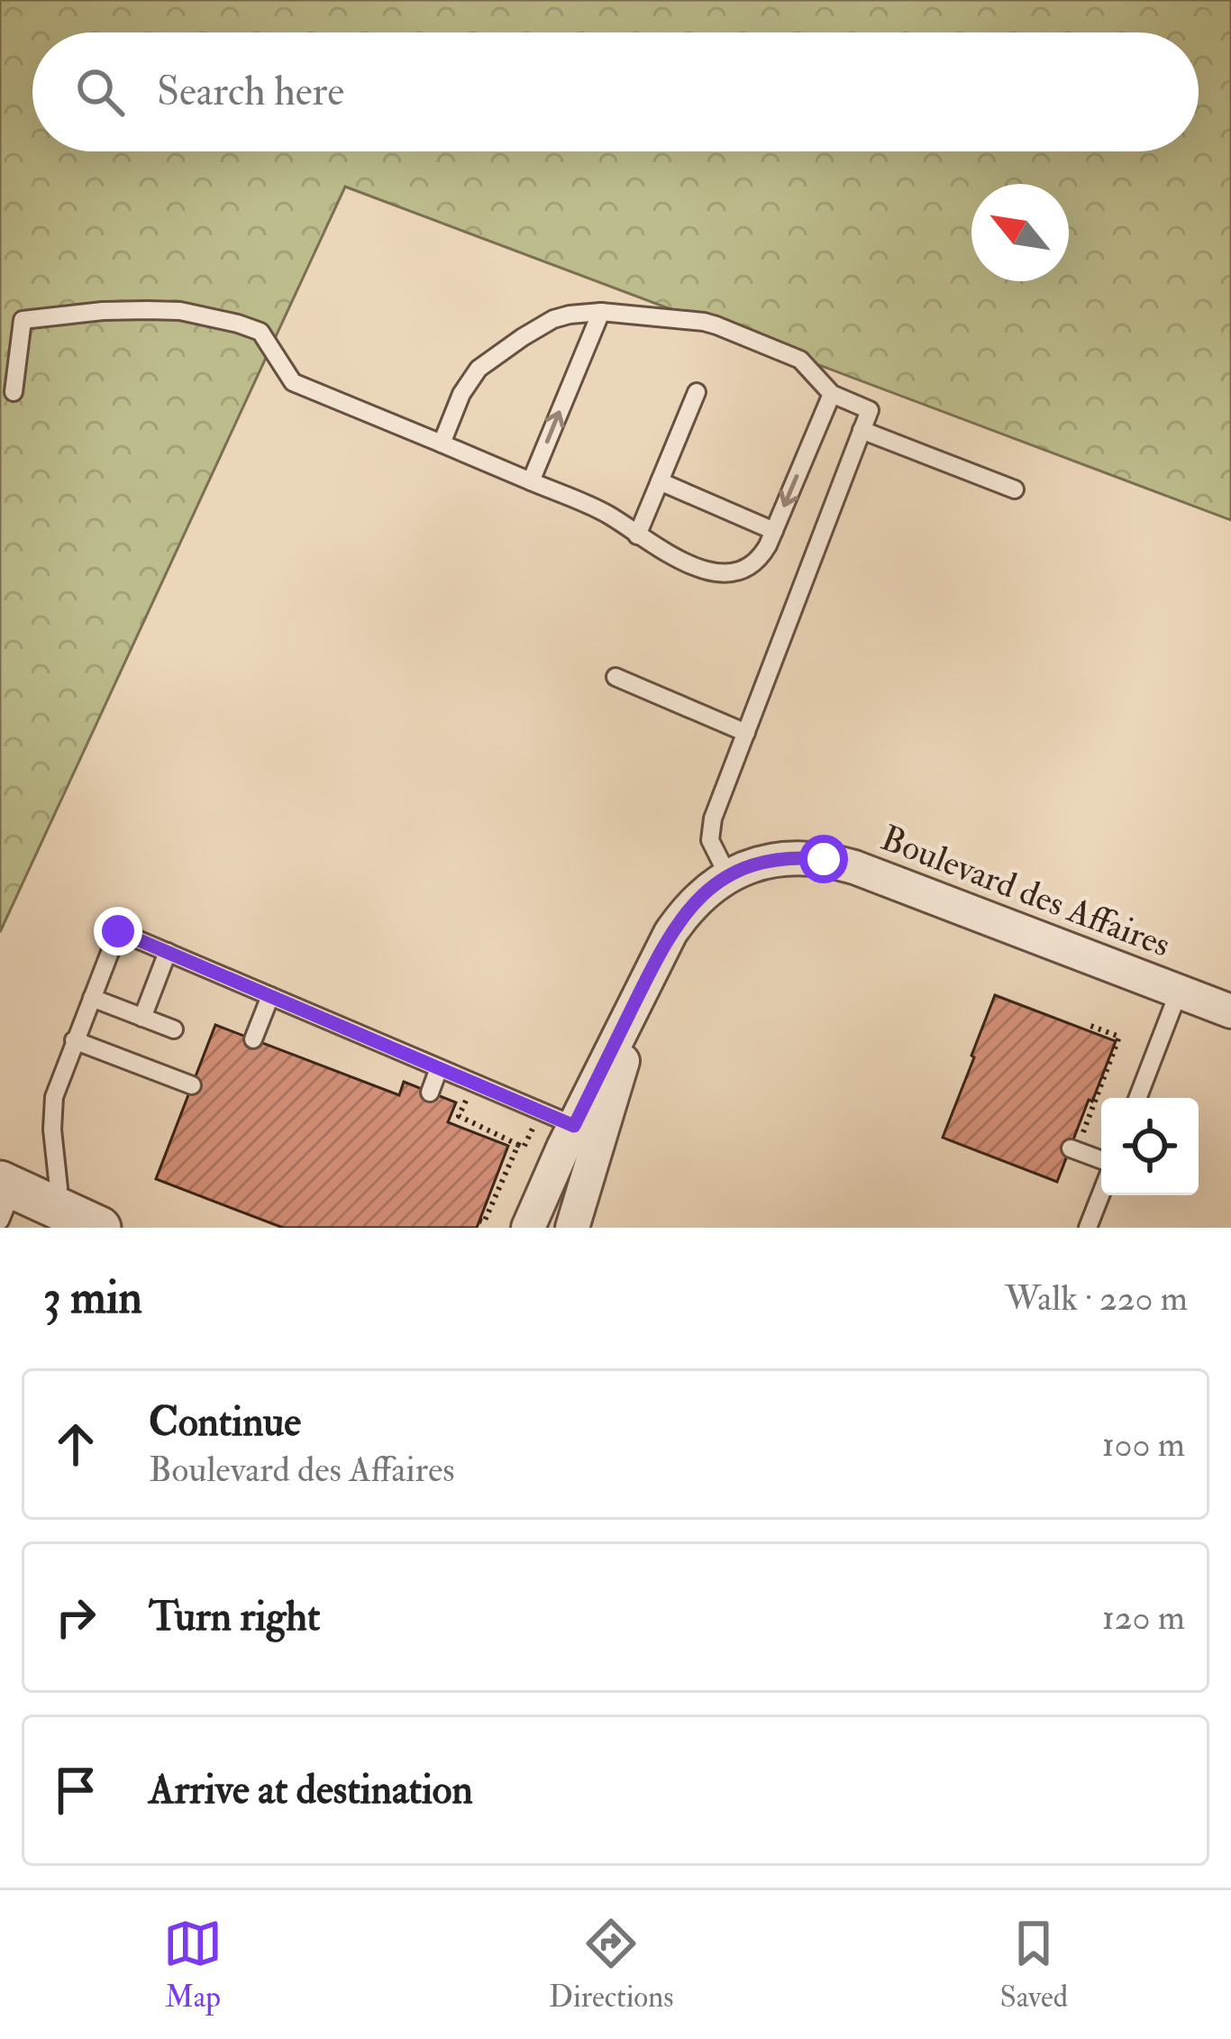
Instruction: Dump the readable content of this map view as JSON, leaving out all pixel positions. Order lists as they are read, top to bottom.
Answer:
{
  "streets": {
    "street": ["Boulevard des Affaires"]
  },
  "north": "top left",
  "page": {
    "search": "Search here",
    "heading": ["3 min", "Walk · 220 m"],
    "list": [
      ["Continue", "Boulevard des Affaires", "100 m"],
      ["Turn right", "120 m"],
      "Arrive at destination"
    ],
    "nav": ["Map", "Directions", "Saved"]
  }
}
